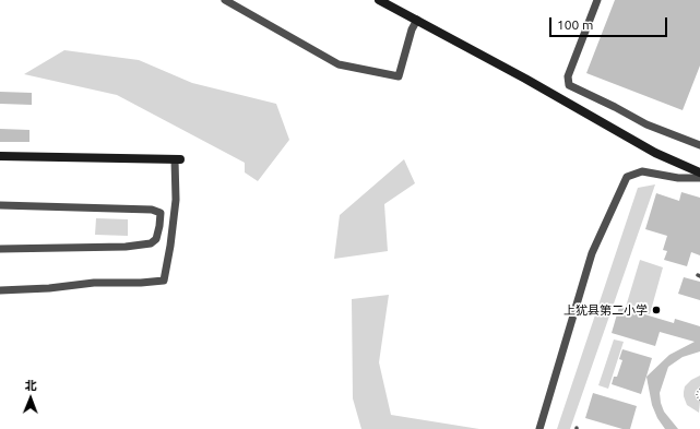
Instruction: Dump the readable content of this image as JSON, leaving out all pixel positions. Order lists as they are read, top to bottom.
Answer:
{
  "places": ["上犹县第二小学"],
  "scale_bar": "100 m",
  "north": "top"
}
